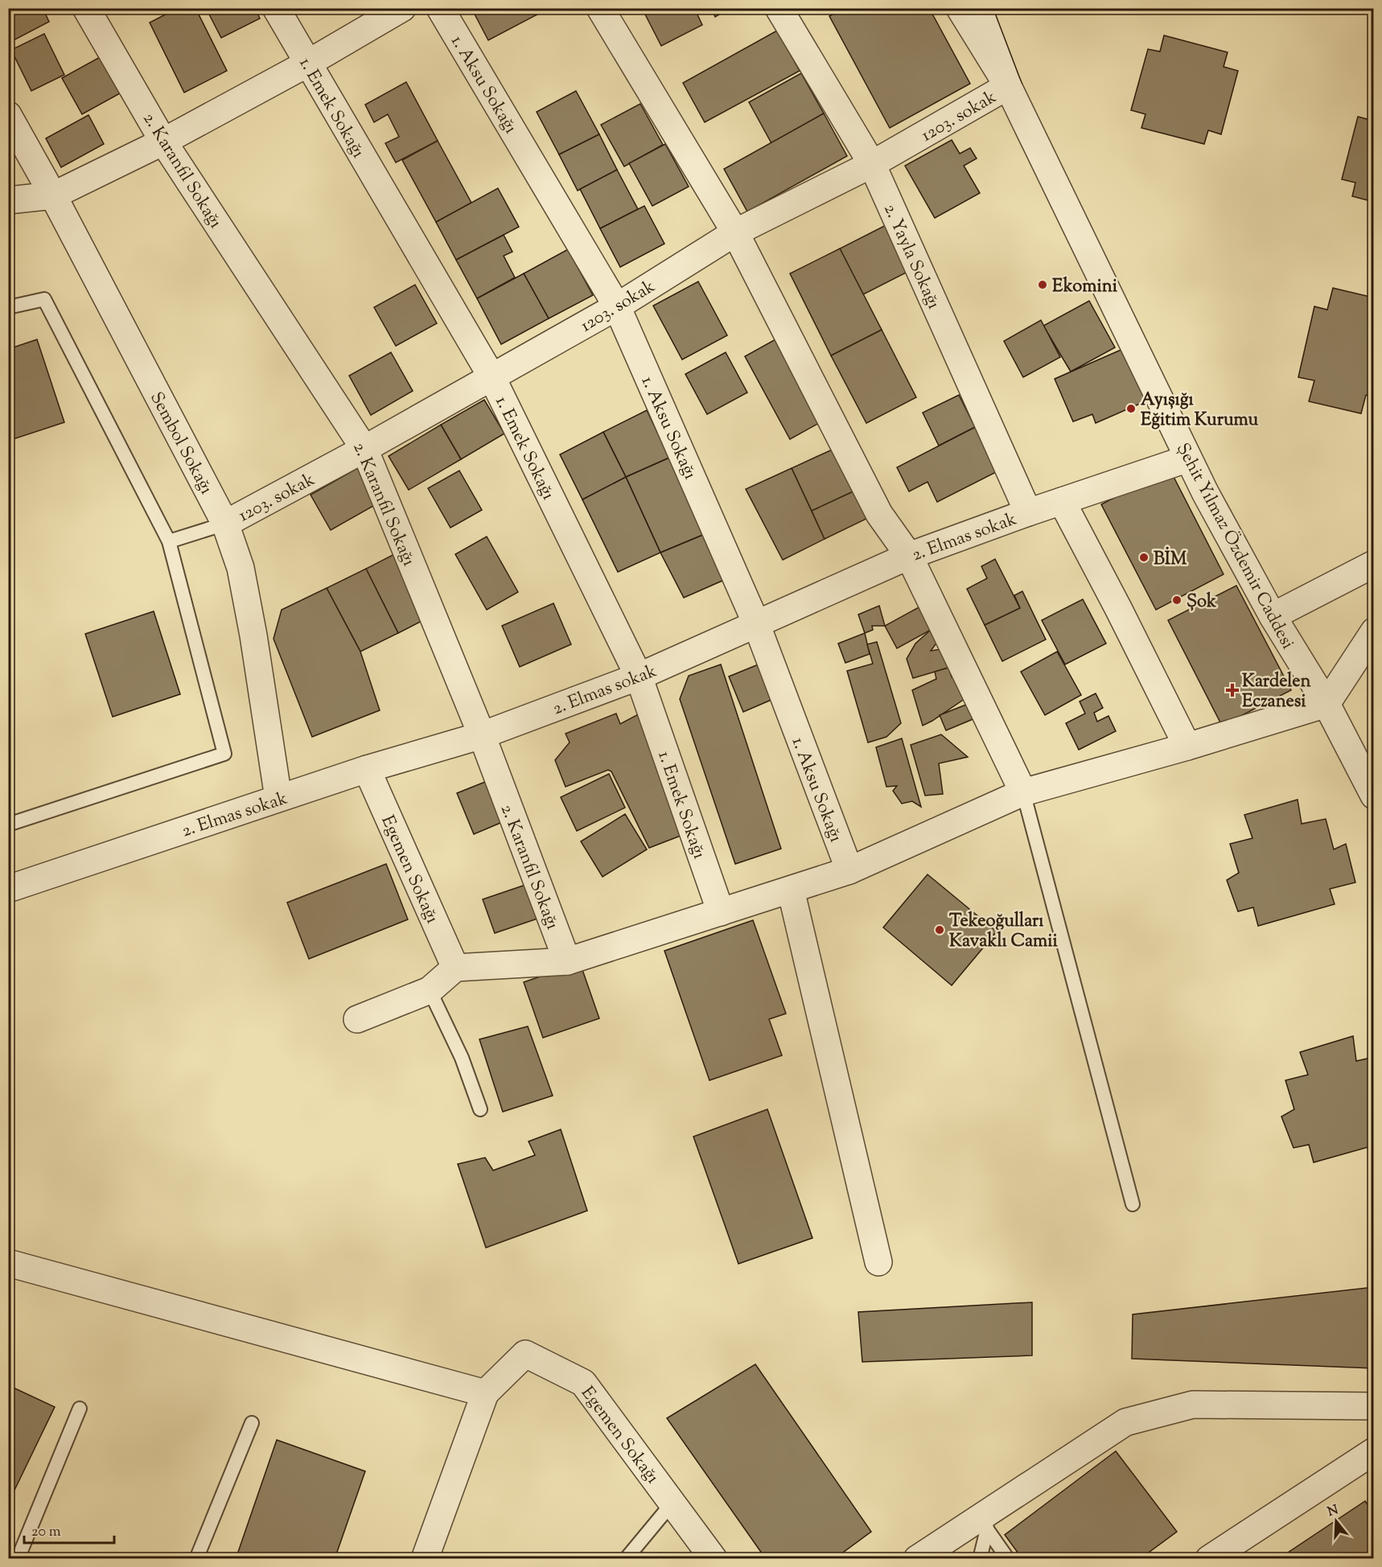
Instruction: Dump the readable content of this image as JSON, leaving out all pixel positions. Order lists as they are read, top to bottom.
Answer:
{
  "streets": {
    "street": [
      "1. Aksu Sokağı",
      "1. Emek Sokağı",
      "1203. sokak",
      "2. Karanfil Sokağı",
      "2. Yayla Sokağı",
      "Sembol Sokağı",
      "2. Elmas sokak",
      "Şehit Yılmaz Özdemir Caddesi",
      "Egemen Sokağı"
    ]
  },
  "crossings": [
    ["1. Aksu Sokağı", "1203. sokak"],
    ["1. Aksu Sokağı", "2. Elmas sokak"],
    ["1. Emek Sokağı", "1203. sokak"],
    ["1. Emek Sokağı", "2. Elmas sokak"],
    ["1203. sokak", "2. Karanfil Sokağı"],
    ["1203. sokak", "2. Yayla Sokağı"],
    ["1203. sokak", "Sembol Sokağı"],
    ["1203. sokak", "Şehit Yılmaz Özdemir Caddesi"],
    ["2. Karanfil Sokağı", "2. Elmas sokak"],
    ["2. Yayla Sokağı", "2. Elmas sokak"],
    ["Sembol Sokağı", "2. Elmas sokak"],
    ["2. Elmas sokak", "Şehit Yılmaz Özdemir Caddesi"],
    ["2. Elmas sokak", "Egemen Sokağı"]
  ],
  "places": {
    "other": [
      "Ekomini",
      "Ayışığı Eğitim Kurumu",
      "BİM",
      "Şok",
      "Tekeoğulları Kavaklı Camii"
    ],
    "health": ["Kardelen Eczanesi"]
  },
  "scale_bar": "20 m",
  "north": "top"
}
